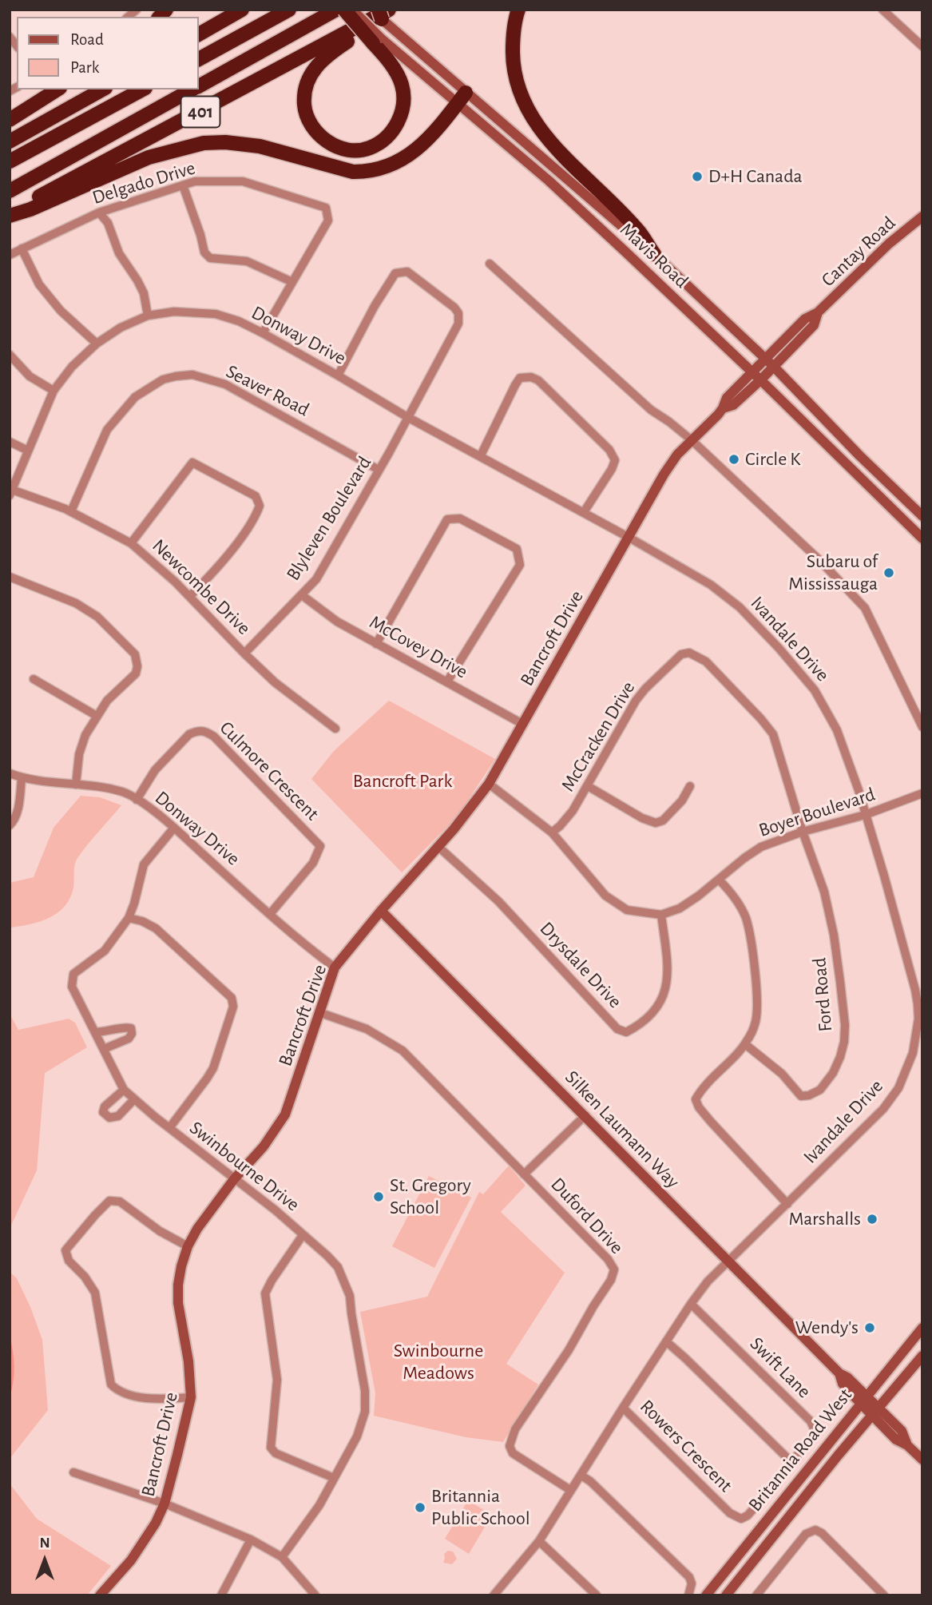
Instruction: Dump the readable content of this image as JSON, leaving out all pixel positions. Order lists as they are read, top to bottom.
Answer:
{
  "streets": {
    "highway": ["401"],
    "street": [
      "Delgado Drive",
      "Cantay Road",
      "Mavis Road",
      "Donway Drive",
      "Seaver Road",
      "Blyleven Boulevard",
      "Newcombe Drive",
      "Bancroft Drive",
      "Ivandale Drive",
      "McCovey Drive",
      "McCracken Drive",
      "Culmore Crescent",
      "Boyer Boulevard",
      "Drysdale Drive",
      "Ford Road",
      "Silken Laumann Way",
      "Swinbourne Drive",
      "Duford Drive",
      "Swift Lane",
      "Rowers Crescent",
      "Britannia Road West"
    ]
  },
  "crossings": [
    ["401", "Mavis Road"],
    ["Cantay Road", "Mavis Road"],
    ["Cantay Road", "Bancroft Drive"],
    ["Mavis Road", "Bancroft Drive"],
    ["Donway Drive", "Blyleven Boulevard"],
    ["Donway Drive", "Newcombe Drive"],
    ["Donway Drive", "Bancroft Drive"],
    ["Donway Drive", "Ivandale Drive"],
    ["Donway Drive", "Culmore Crescent"],
    ["Donway Drive", "Swinbourne Drive"],
    ["Seaver Road", "Blyleven Boulevard"],
    ["Seaver Road", "Newcombe Drive"],
    ["Blyleven Boulevard", "Newcombe Drive"],
    ["Blyleven Boulevard", "McCovey Drive"],
    ["Bancroft Drive", "Ivandale Drive"],
    ["Bancroft Drive", "McCovey Drive"],
    ["Bancroft Drive", "Boyer Boulevard"],
    ["Bancroft Drive", "Drysdale Drive"],
    ["Bancroft Drive", "Silken Laumann Way"],
    ["Bancroft Drive", "Swinbourne Drive"],
    ["Bancroft Drive", "Duford Drive"],
    ["Ivandale Drive", "Boyer Boulevard"],
    ["Ivandale Drive", "Silken Laumann Way"],
    ["Ivandale Drive", "Duford Drive"],
    ["Ivandale Drive", "Swift Lane"],
    ["Ivandale Drive", "Rowers Crescent"],
    ["McCracken Drive", "Boyer Boulevard"],
    ["McCracken Drive", "Ford Road"],
    ["Boyer Boulevard", "Drysdale Drive"],
    ["Boyer Boulevard", "Ford Road"],
    ["Silken Laumann Way", "Britannia Road West"],
    ["Swift Lane", "Rowers Crescent"]
  ],
  "parks": ["Bancroft Park", "Swinbourne Meadows"],
  "places": [
    "D+H Canada",
    "Circle K",
    "Subaru of Mississauga",
    "St. Gregory School",
    "Marshalls",
    "Wendy's",
    "Britannia Public School"
  ],
  "legend": ["Road", "Park"],
  "north": "top"
}
